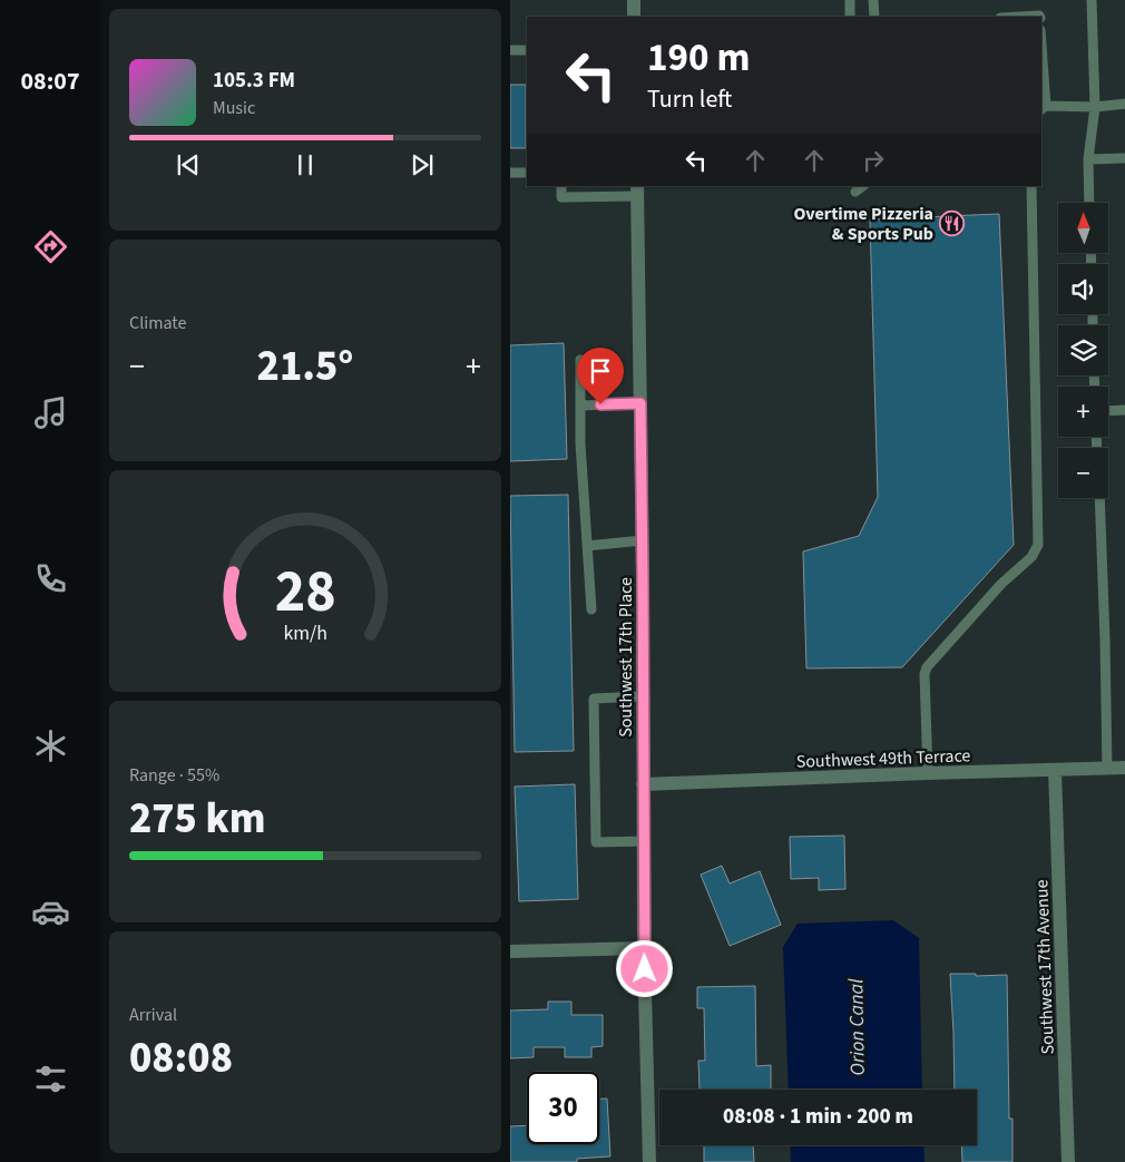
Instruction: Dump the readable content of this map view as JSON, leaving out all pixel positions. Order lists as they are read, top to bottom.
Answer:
{
  "streets": {
    "street": ["Southwest 17th Place", "Southwest 49th Terrace", "Southwest 17th Avenue"]
  },
  "crossings": [
    ["Southwest 17th Place", "Southwest 49th Terrace"],
    ["Southwest 49th Terrace", "Southwest 17th Avenue"]
  ],
  "water": ["Orion Canal"],
  "places": {
    "restaurant": ["Overtime Pizzeria & Sports Pub"]
  },
  "north": "top",
  "page": {
    "tabs": "08:07",
    "turn": ["190 m", "Turn left"],
    "song": ["105.3 FM", "Music"],
    "map_buttons": ["+", "−"],
    "tile": [
      "Climate",
      ["Range · 55%", "275 km"],
      ["Arrival", "08:08"]
    ],
    "heat": ["−", "21.5°", "+"],
    "limit": "30",
    "trip": "08:08 · 1 min · 200 m",
    "gauge": ["28", "km/h"]
  }
}
